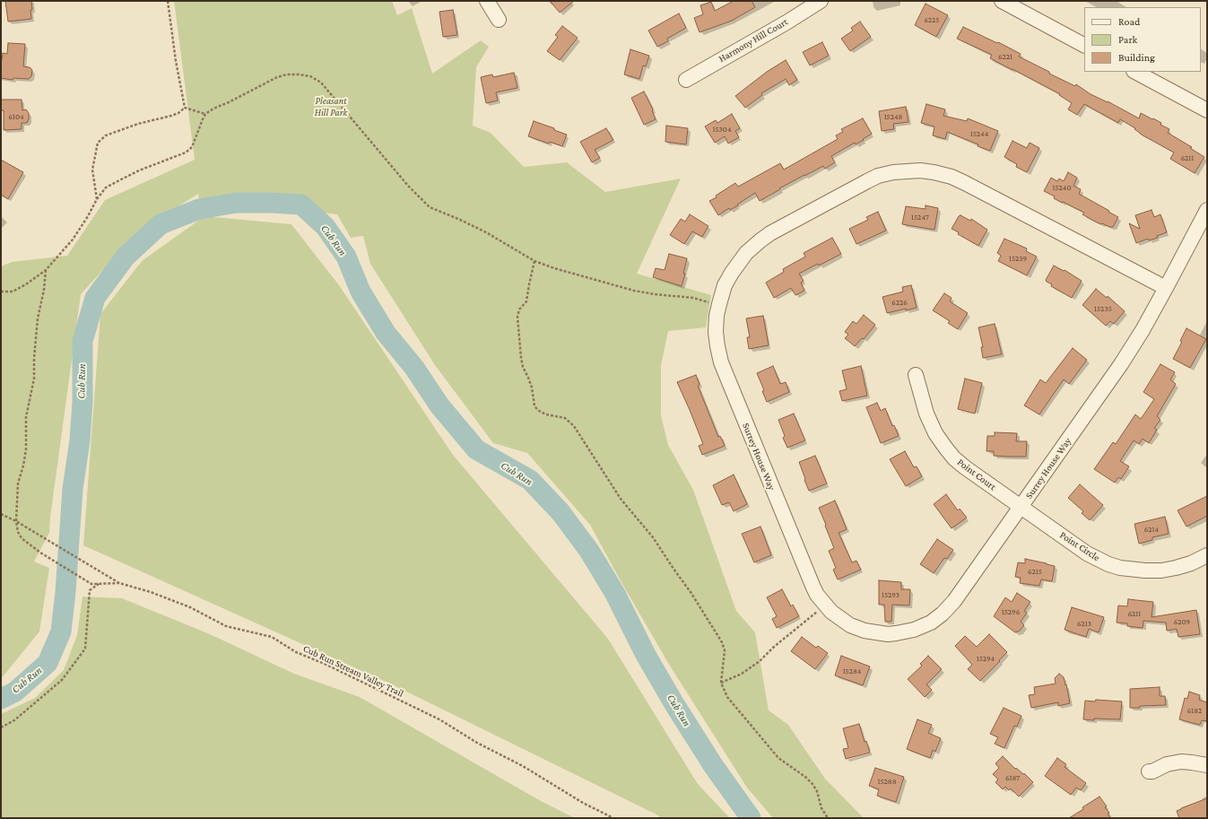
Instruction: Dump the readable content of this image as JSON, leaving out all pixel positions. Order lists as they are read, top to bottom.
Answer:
{
  "streets": {
    "street": [
      "Harmony Hill Court",
      "Surrey House Way",
      "Point Court",
      "Point Circle"
    ],
    "path": ["Cub Run Stream Valley Trail"]
  },
  "crossings": [
    ["Surrey House Way", "Point Court"],
    ["Surrey House Way", "Point Circle"],
    ["Point Court", "Point Circle"]
  ],
  "water": ["Cub Run"],
  "parks": ["Pleasant Hill Park"],
  "house_numbers": [
    "6225",
    "6221",
    "6104",
    "15248",
    "15304",
    "15244",
    "6211",
    "15240",
    "15247",
    "15239",
    "6226",
    "15235",
    "6214",
    "6215",
    "15293",
    "15296",
    "6211",
    "6209",
    "6213",
    "15294",
    "15284",
    "6182",
    "6187",
    "15288"
  ],
  "legend": ["Road", "Park", "Building"]
}
